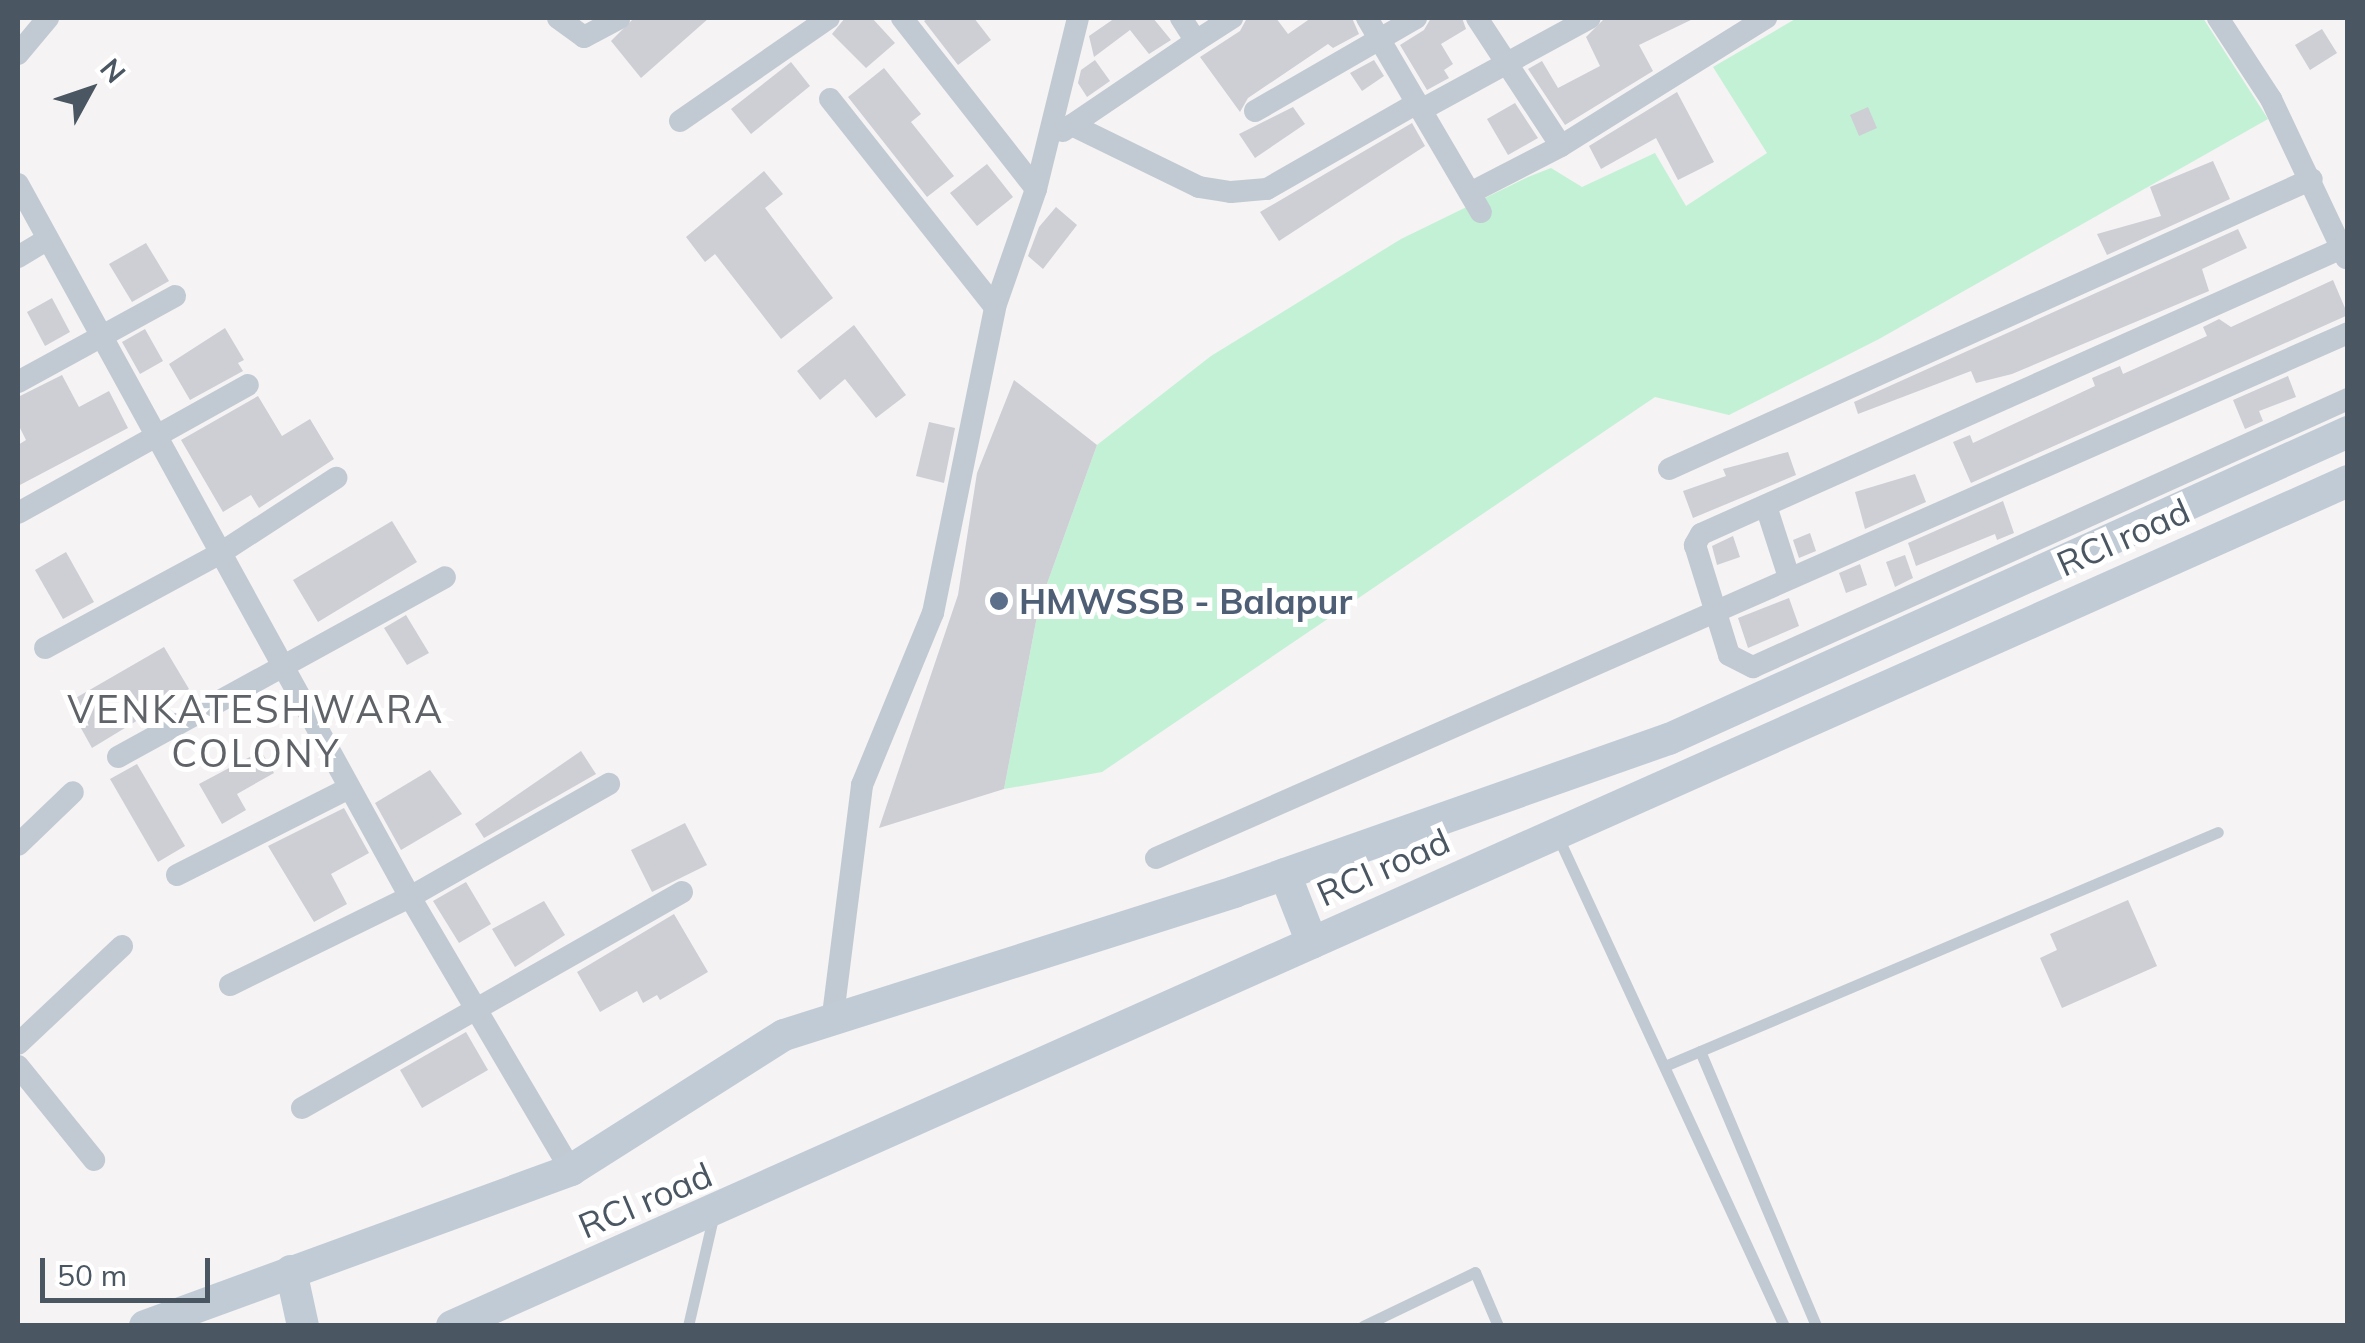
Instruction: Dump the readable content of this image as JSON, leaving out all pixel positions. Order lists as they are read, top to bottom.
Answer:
{
  "streets": {
    "main road": ["RCI road"]
  },
  "districts": ["VENKATESHWARA COLONY"],
  "places": ["HMWSSB - Balapur"],
  "scale_bar": "50 m",
  "north": "top right"
}
